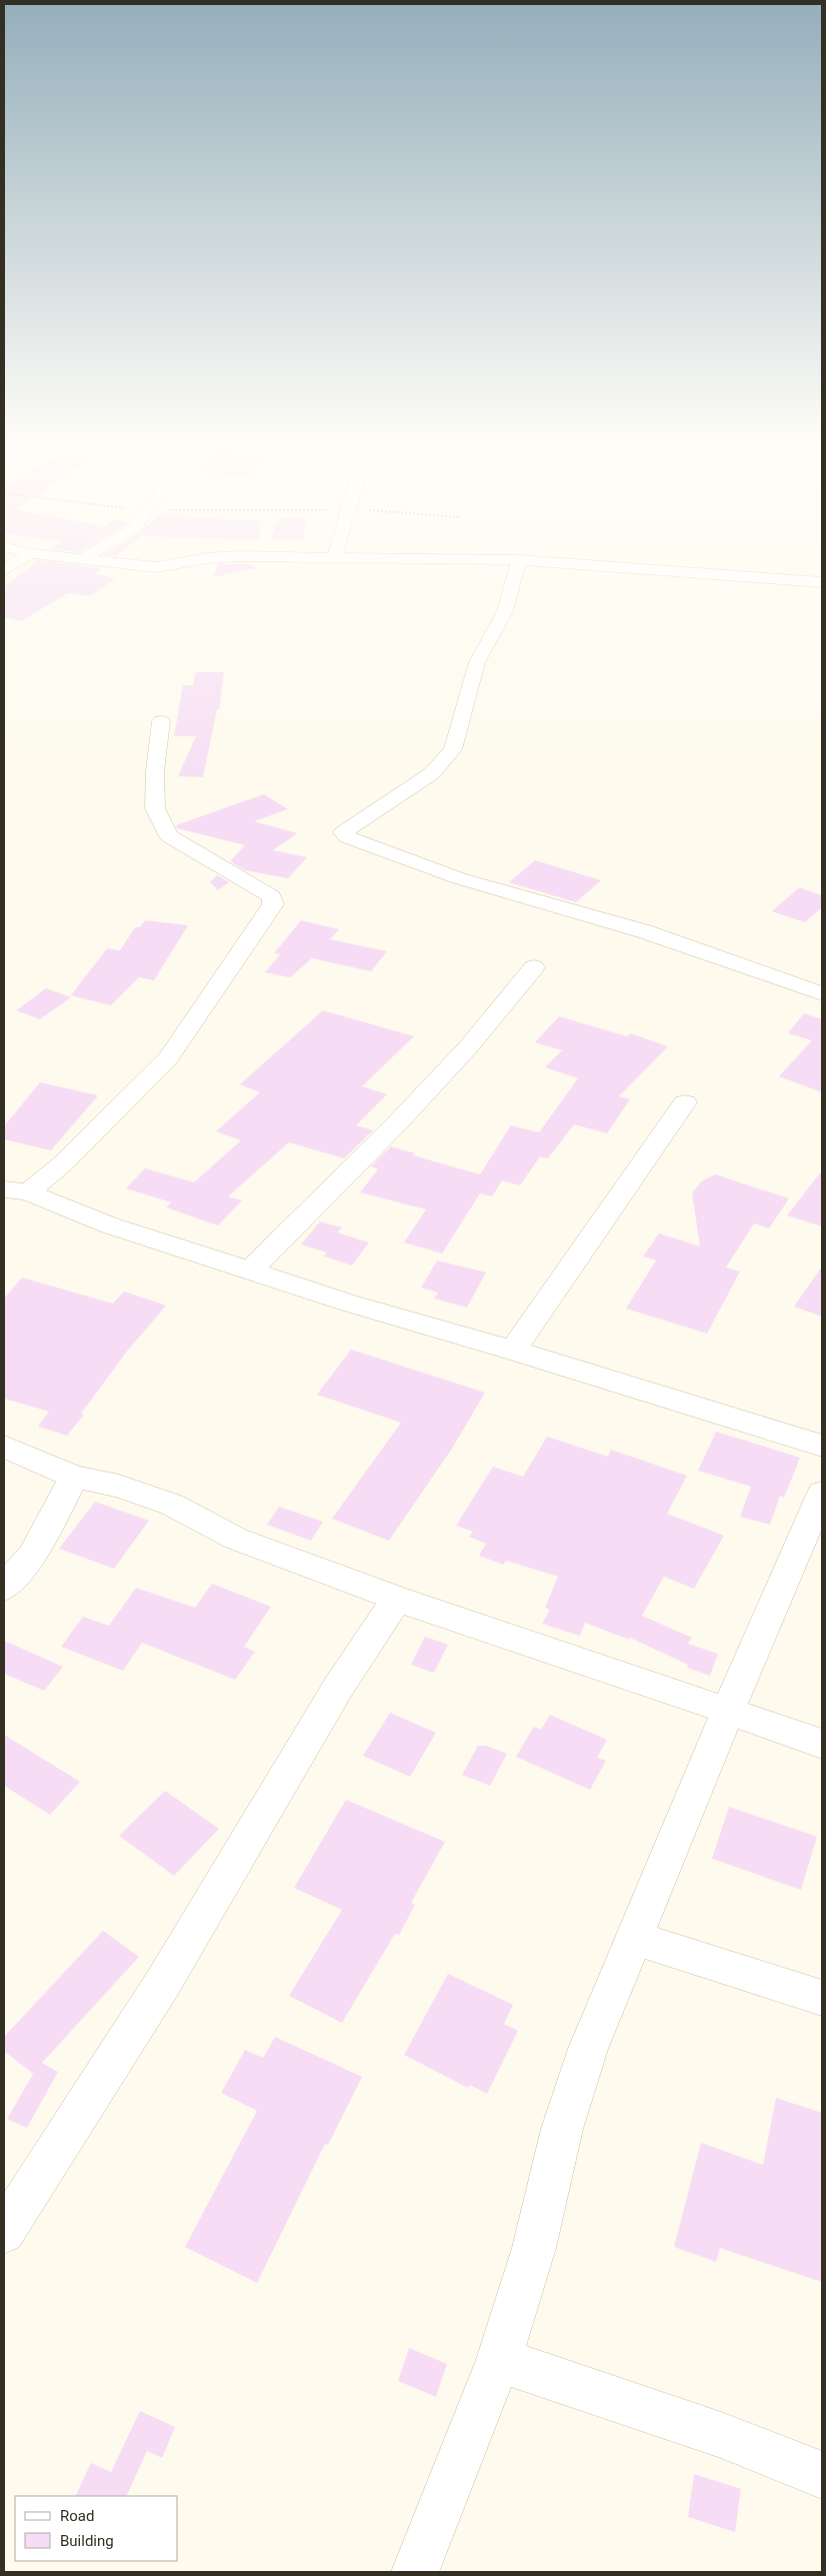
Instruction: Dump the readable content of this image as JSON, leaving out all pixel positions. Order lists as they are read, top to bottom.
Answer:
{
  "legend": ["Road", "Building"]
}
